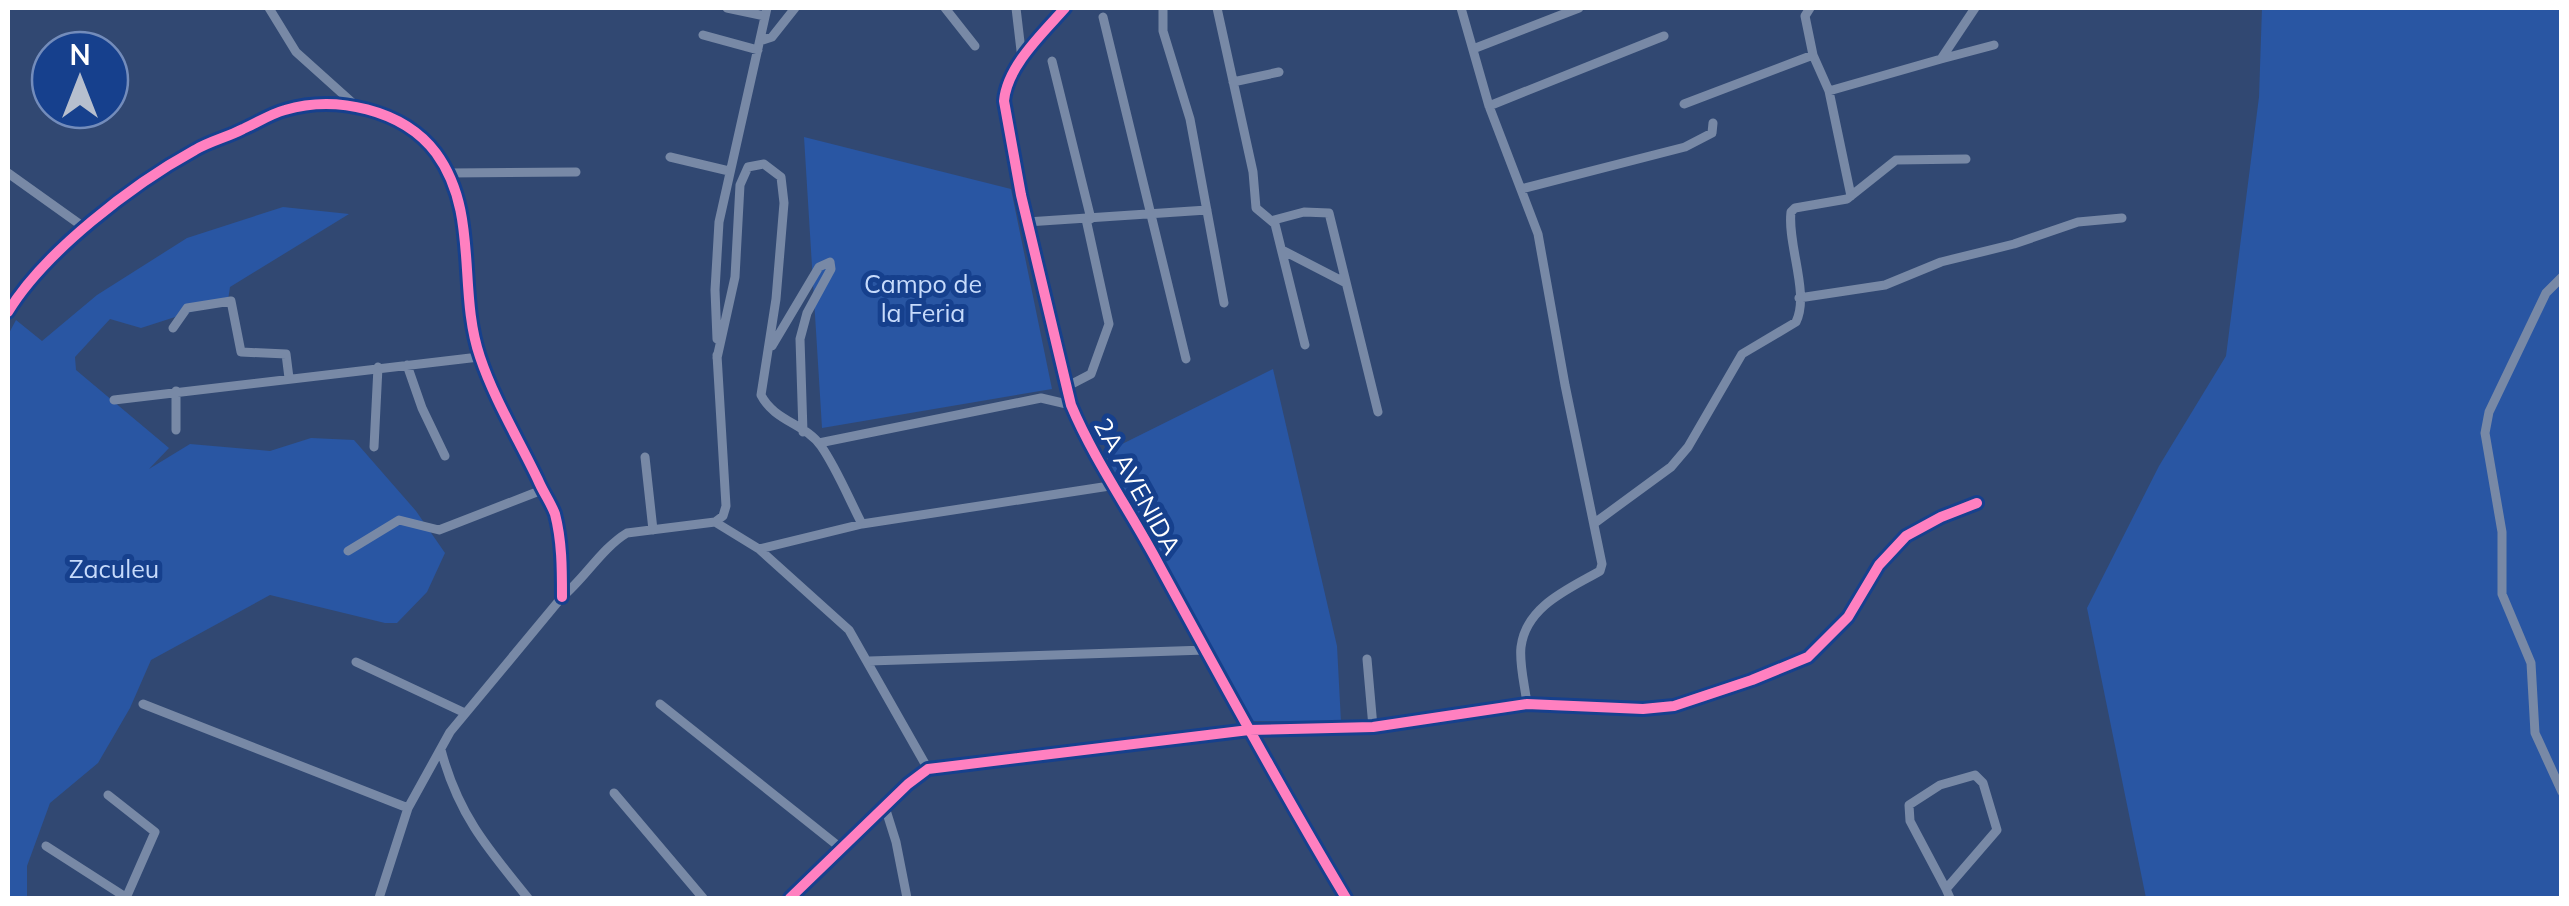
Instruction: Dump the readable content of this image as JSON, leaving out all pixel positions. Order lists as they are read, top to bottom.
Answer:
{
  "streets": {
    "street": ["2A AVENIDA"]
  },
  "parks": ["Campo de la Feria", "Zaculeu"],
  "north": "top"
}
